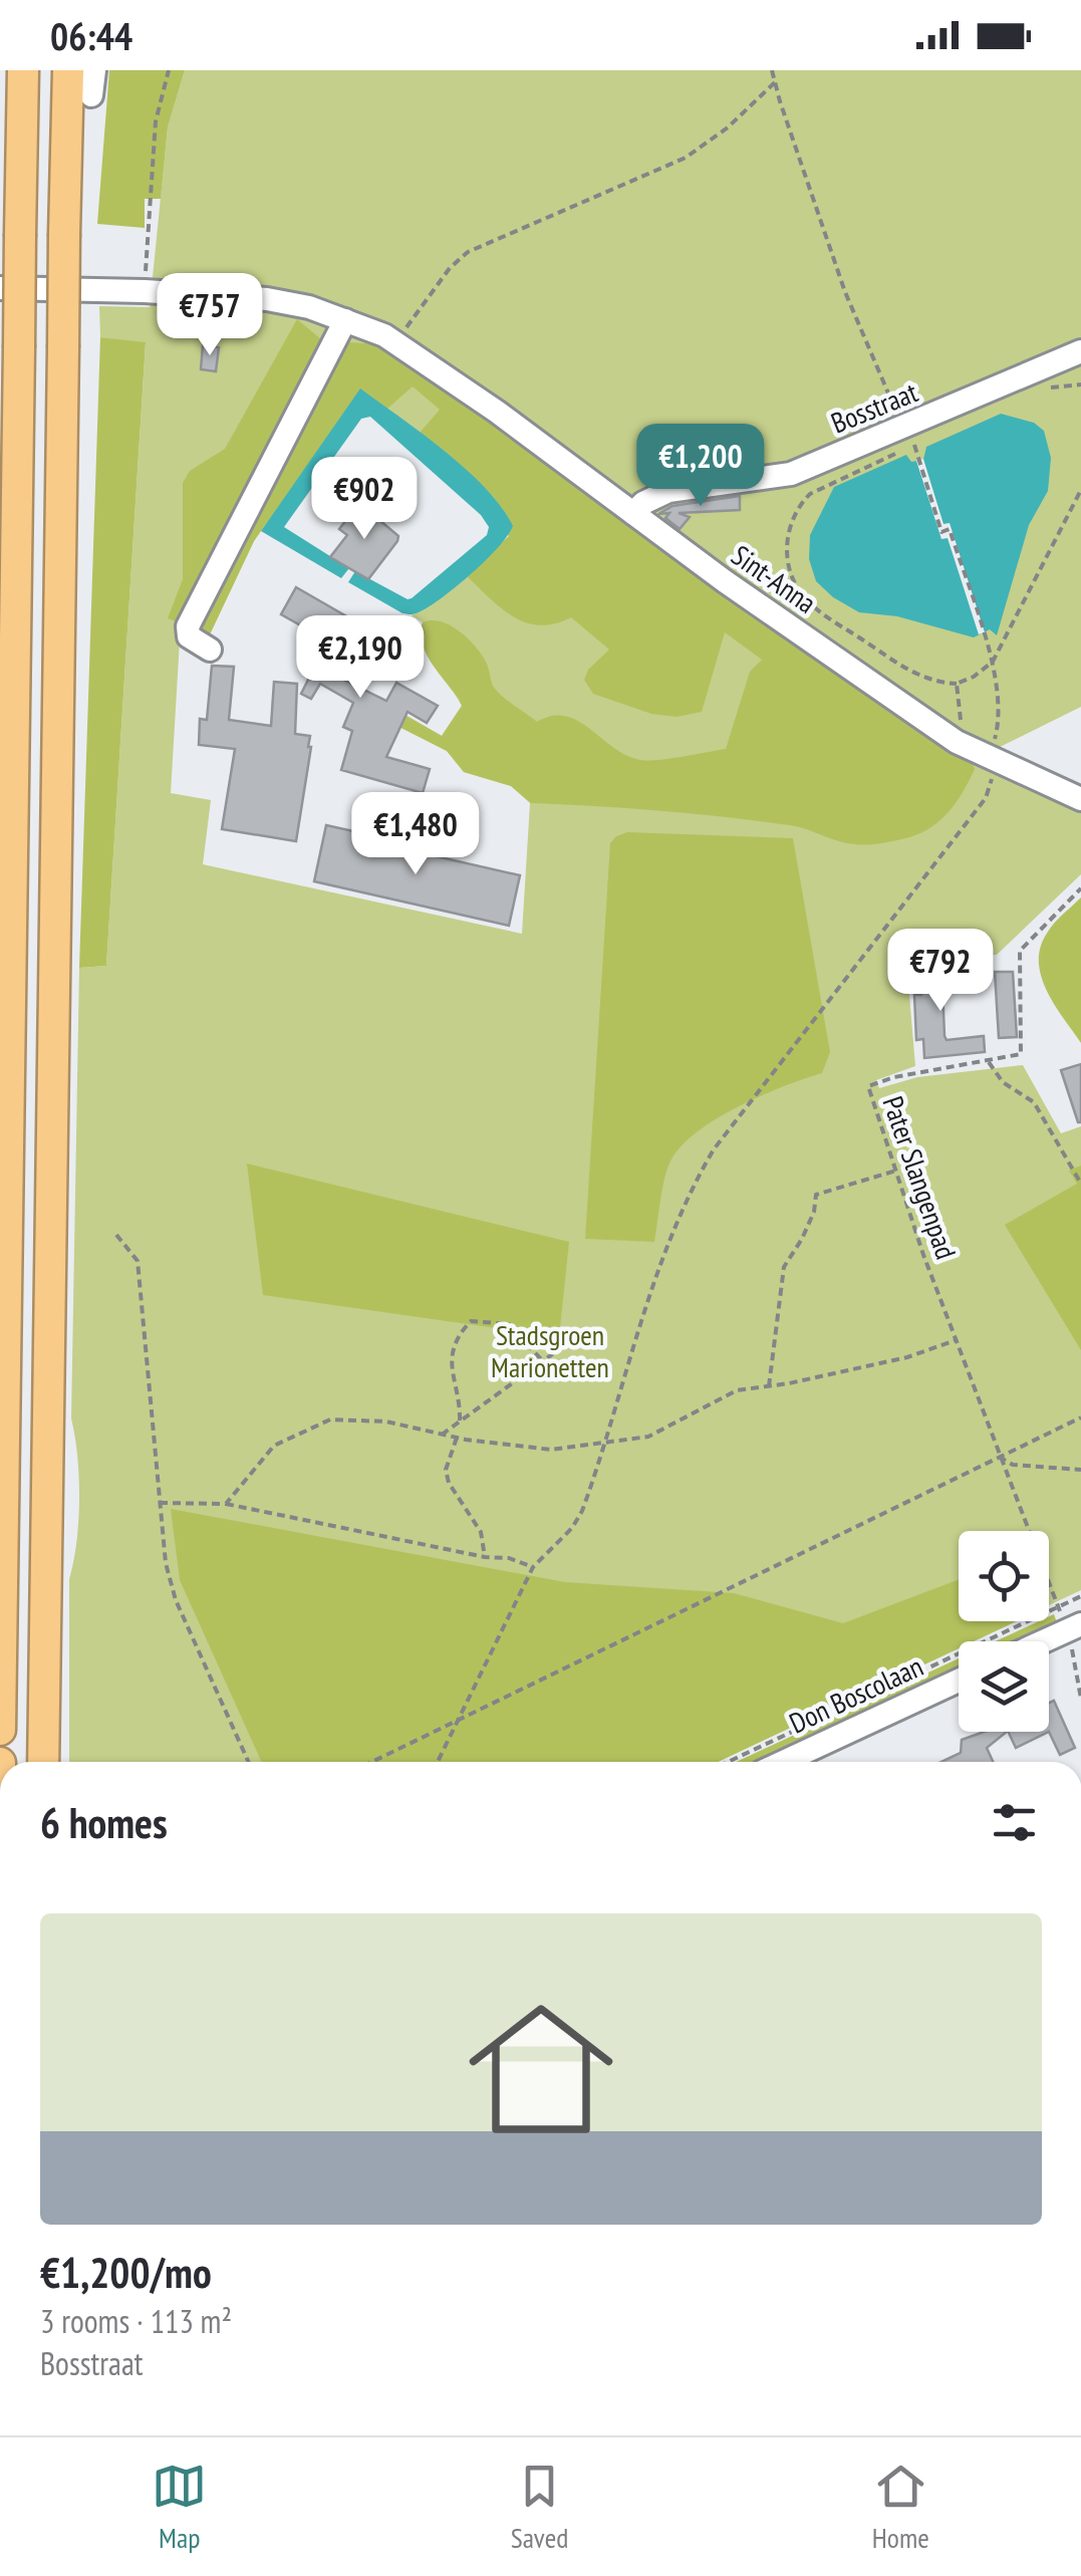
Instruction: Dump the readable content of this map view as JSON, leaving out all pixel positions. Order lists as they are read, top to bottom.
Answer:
{
  "streets": {
    "street": ["Bosstraat", "Sint-Anna", "Don Boscolaan"],
    "path": ["Pater Slangenpad"]
  },
  "crossings": [
    ["Bosstraat", "Sint-Anna"]
  ],
  "parks": ["Stadsgroen Marionetten"],
  "page": {
    "status": "06:44",
    "price": [
      "€757",
      "€1,200",
      "€902",
      "€2,190",
      "€1,480",
      "€792"
    ],
    "heading": "6 homes",
    "list": [
      {
        "name": "€1,200/mo",
        "note": "3 rooms · 113 m² · Bosstraat"
      }
    ],
    "tabs": ["Map", "Saved", "Home"]
  }
}
